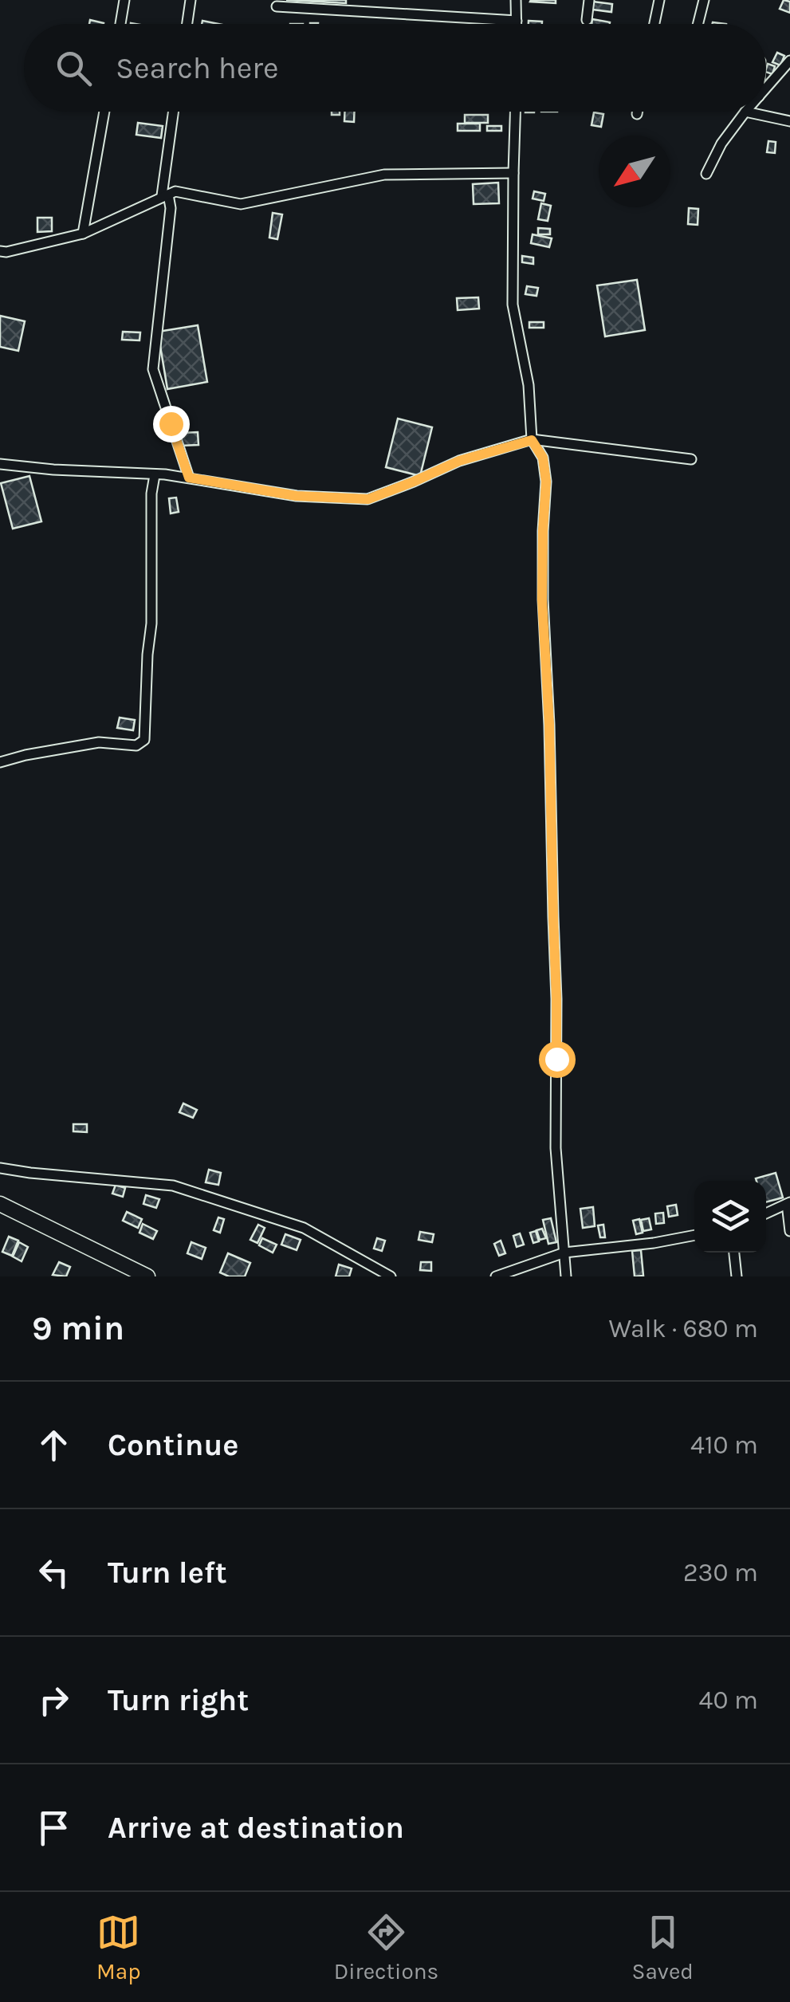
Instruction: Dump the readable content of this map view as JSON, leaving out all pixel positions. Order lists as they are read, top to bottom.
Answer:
{
  "north": "bottom left",
  "page": {
    "search": "Search here",
    "heading": ["9 min", "Walk · 680 m"],
    "list": [
      ["Continue", "410 m"],
      ["Turn left", "230 m"],
      ["Turn right", "40 m"],
      "Arrive at destination"
    ],
    "nav": ["Map", "Directions", "Saved"]
  }
}
